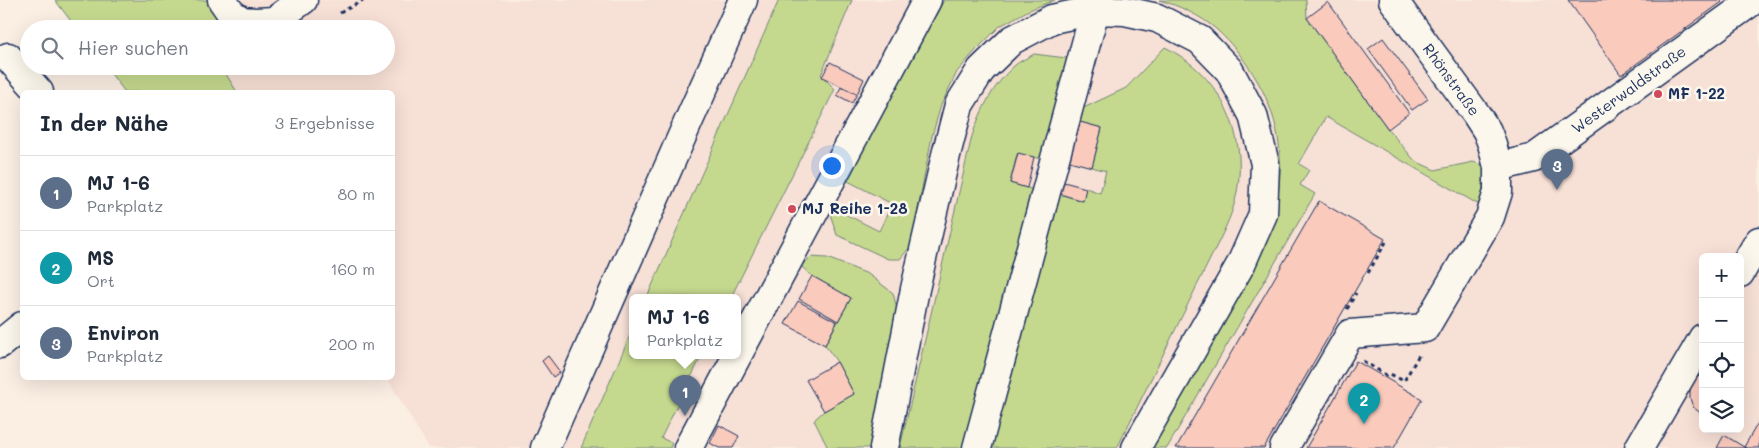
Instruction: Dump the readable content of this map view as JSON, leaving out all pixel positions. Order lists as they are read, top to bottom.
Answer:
{
  "streets": {
    "lane": ["Rhönstraße", "Westerwaldstraße"]
  },
  "crossings": [
    ["Rhönstraße", "Westerwaldstraße"]
  ],
  "places": ["MF 1-22", "MJ Reihe 1-28"],
  "page": {
    "search": "Hier suchen",
    "heading": ["In der Nähe", "3 Ergebnisse"],
    "pins": ["3", "1", "2"],
    "list": [
      {
        "mark": "1",
        "name": "MJ 1-6",
        "note": "Parkplatz",
        "value": "80 m"
      },
      {
        "mark": "2",
        "name": "MS",
        "note": "Ort",
        "value": "160 m"
      },
      {
        "mark": "3",
        "name": "Environ",
        "note": "Parkplatz",
        "value": "200 m"
      }
    ],
    "map_buttons": ["+", "−"],
    "popup": ["MJ 1-6", "Parkplatz"]
  }
}
